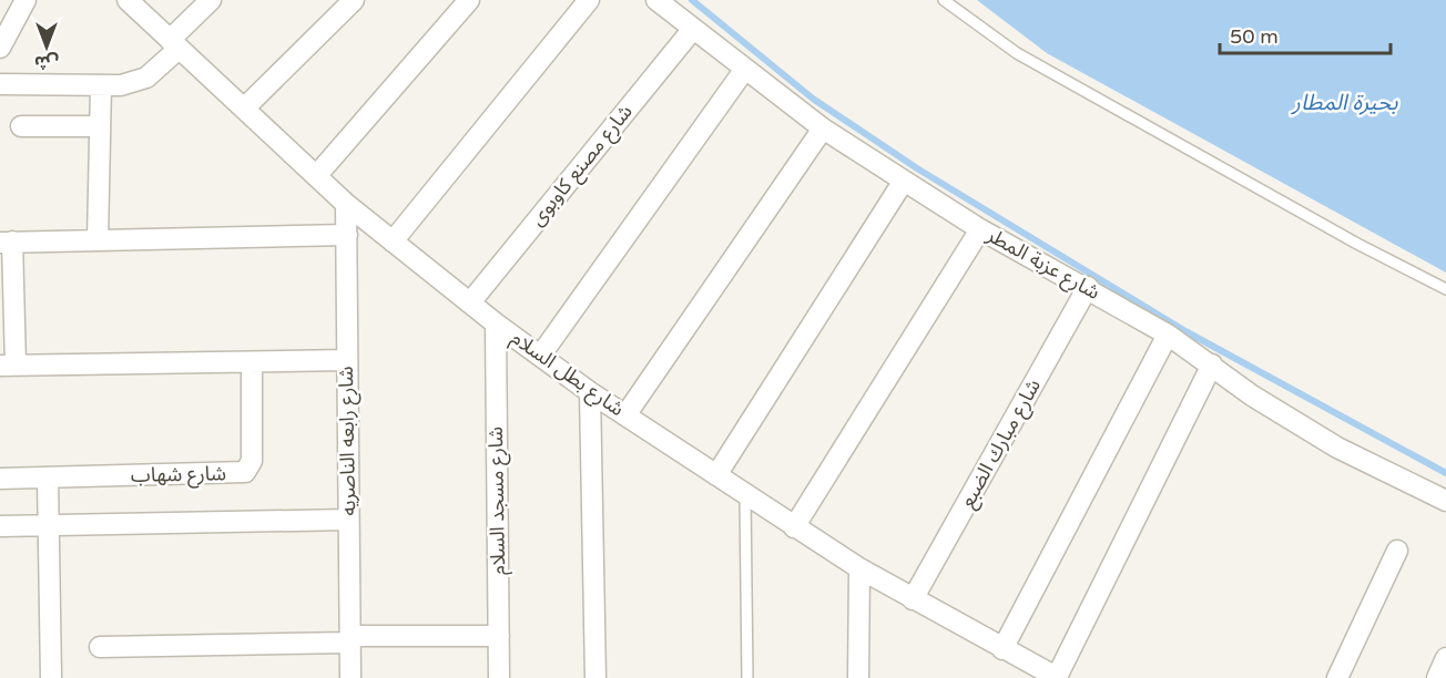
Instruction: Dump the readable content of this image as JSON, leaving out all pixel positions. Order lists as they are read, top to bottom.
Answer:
{
  "streets": {
    "street": [
      "شارع مصنع كاوبوى",
      "شارع عزبة المطر",
      "شارع بطل السلام",
      "شارع رابعه الناصريه",
      "شارع مبارك الضبع",
      "شارع شهاب",
      "شارع مسجد السلام"
    ]
  },
  "crossings": [
    ["شارع مصنع كاوبوى", "شارع عزبة المطر"],
    ["شارع مصنع كاوبوى", "شارع بطل السلام"],
    ["شارع عزبة المطر", "شارع مبارك الضبع"],
    ["شارع بطل السلام", "شارع رابعه الناصريه"],
    ["شارع بطل السلام", "شارع مبارك الضبع"],
    ["شارع بطل السلام", "شارع مسجد السلام"]
  ],
  "water": ["بحيرة المطار"],
  "scale_bar": "50 m",
  "north": "bottom"
}
